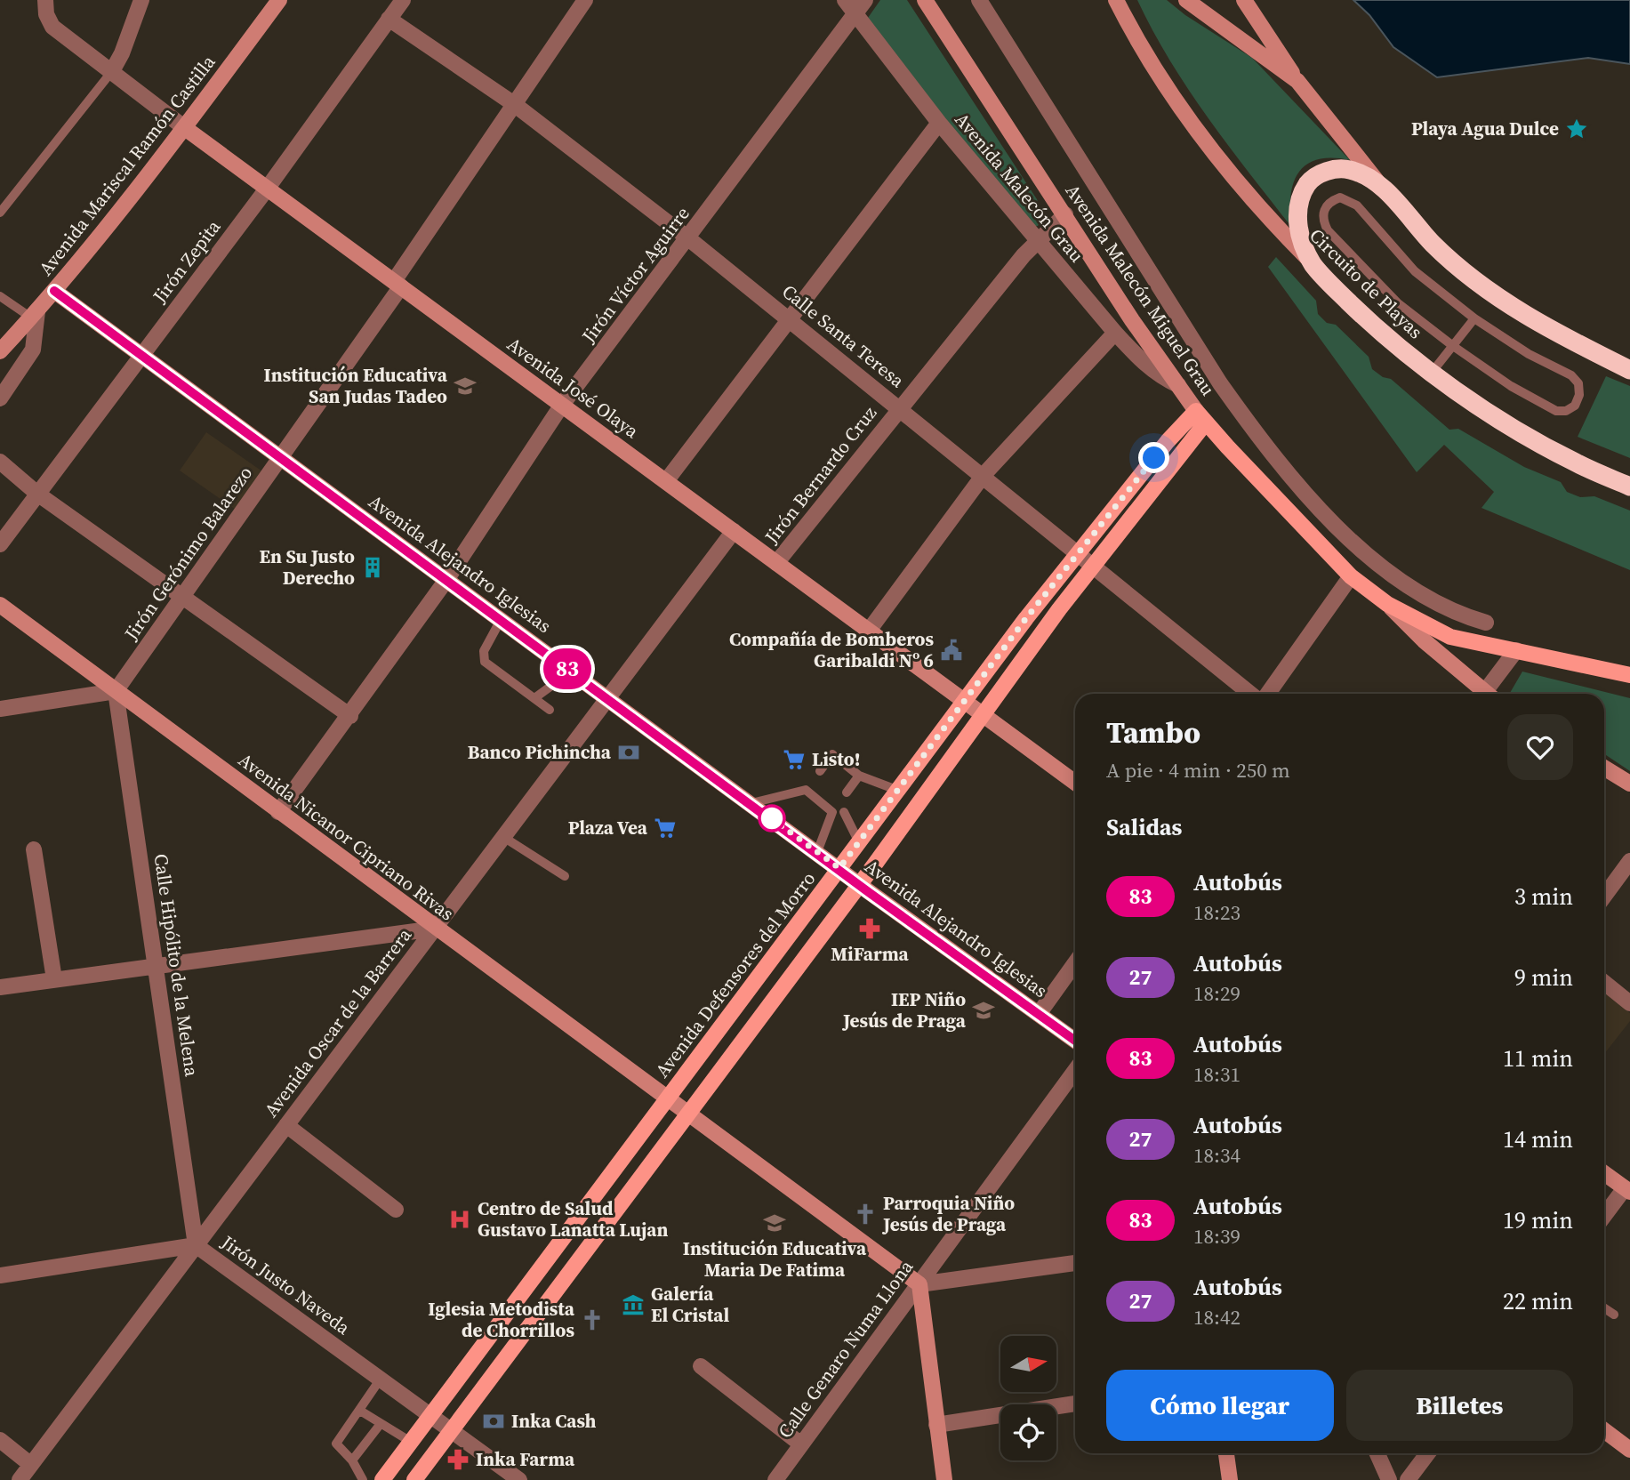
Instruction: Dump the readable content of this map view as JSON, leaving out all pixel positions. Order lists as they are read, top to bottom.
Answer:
{
  "streets": {
    "highway": ["Circuito de Playas"],
    "main road": ["Avenida Malecón Miguel Grau", "Avenida Defensores del Morro"],
    "street": [
      "Avenida Mariscal Ramón Castilla",
      "Avenida Malecón Grau",
      "Jirón Zepita",
      "Jirón Víctor Aguirre",
      "Calle Santa Teresa",
      "Avenida José Olaya",
      "Jirón Bernardo Cruz",
      "Jirón Gerónimo Balarezo",
      "Avenida Alejandro Iglesias",
      "Avenida Nicanor Cipriano Rivas",
      "Calle Hipólito de la Melena",
      "Avenida Oscar de la Barrera",
      "Jirón Justo Naveda",
      "Calle Genaro Numa Llona"
    ]
  },
  "crossings": [
    ["Avenida Mariscal Ramón Castilla", "Avenida José Olaya"],
    ["Avenida Mariscal Ramón Castilla", "Avenida Alejandro Iglesias"],
    ["Avenida Malecón Grau", "Jirón Víctor Aguirre"],
    ["Avenida Malecón Grau", "Avenida Malecón Miguel Grau"],
    ["Avenida Malecón Grau", "Jirón Bernardo Cruz"],
    ["Jirón Zepita", "Calle Santa Teresa"],
    ["Jirón Zepita", "Avenida José Olaya"],
    ["Jirón Zepita", "Avenida Alejandro Iglesias"],
    ["Jirón Víctor Aguirre", "Calle Santa Teresa"],
    ["Jirón Víctor Aguirre", "Avenida José Olaya"],
    ["Jirón Víctor Aguirre", "Avenida Alejandro Iglesias"],
    ["Jirón Víctor Aguirre", "Avenida Nicanor Cipriano Rivas"],
    ["Avenida Malecón Miguel Grau", "Jirón Bernardo Cruz"],
    ["Avenida Malecón Miguel Grau", "Avenida Defensores del Morro"],
    ["Calle Santa Teresa", "Jirón Bernardo Cruz"],
    ["Calle Santa Teresa", "Jirón Gerónimo Balarezo"],
    ["Calle Santa Teresa", "Avenida Defensores del Morro"],
    ["Avenida José Olaya", "Jirón Bernardo Cruz"],
    ["Avenida José Olaya", "Jirón Gerónimo Balarezo"],
    ["Avenida José Olaya", "Avenida Defensores del Morro"],
    ["Avenida José Olaya", "Avenida Oscar de la Barrera"],
    ["Jirón Gerónimo Balarezo", "Avenida Alejandro Iglesias"],
    ["Jirón Gerónimo Balarezo", "Avenida Nicanor Cipriano Rivas"],
    ["Jirón Gerónimo Balarezo", "Calle Hipólito de la Melena"],
    ["Avenida Alejandro Iglesias", "Avenida Defensores del Morro"],
    ["Avenida Alejandro Iglesias", "Avenida Oscar de la Barrera"],
    ["Avenida Nicanor Cipriano Rivas", "Calle Hipólito de la Melena"],
    ["Avenida Nicanor Cipriano Rivas", "Avenida Defensores del Morro"],
    ["Avenida Nicanor Cipriano Rivas", "Avenida Oscar de la Barrera"],
    ["Avenida Nicanor Cipriano Rivas", "Calle Genaro Numa Llona"],
    ["Calle Hipólito de la Melena", "Avenida Oscar de la Barrera"],
    ["Calle Hipólito de la Melena", "Jirón Justo Naveda"],
    ["Avenida Defensores del Morro", "Jirón Justo Naveda"],
    ["Avenida Oscar de la Barrera", "Jirón Justo Naveda"]
  ],
  "places": {
    "place": ["Playa Agua Dulce"],
    "school or university": ["Institución Educativa San Judas Tadeo", "IEP Niño Jesús de Praga", "Institución Educativa Maria De Fatima"],
    "building": ["En Su Justo Derecho"],
    "public building": ["Compañía de Bomberos Garibaldi Nº 6"],
    "bank": ["Banco Pichincha", "Inka Cash"],
    "supermarket": ["Listo!", "Plaza Vea"],
    "pharmacy": ["MiFarma", "Inka Farma"],
    "church": ["Parroquia Niño Jesús de Praga", "Iglesia Metodista de Chorrillos"],
    "hospital": ["Centro de Salud Gustavo Lanatta Lujan"],
    "museum": ["Galería El Cristal"]
  },
  "lines": ["bus line 83"],
  "north": "right",
  "page": {
    "on_map": "83",
    "heading": [
      ["Tambo", "A pie · 4 min · 250 m"],
      "Salidas"
    ],
    "list": [
      {
        "mark": "83",
        "name": "Autobús",
        "note": "18:23",
        "value": "3 min"
      },
      {
        "mark": "27",
        "name": "Autobús",
        "note": "18:29",
        "value": "9 min"
      },
      {
        "mark": "83",
        "name": "Autobús",
        "note": "18:31",
        "value": "11 min"
      },
      {
        "mark": "27",
        "name": "Autobús",
        "note": "18:34",
        "value": "14 min"
      },
      {
        "mark": "83",
        "name": "Autobús",
        "note": "18:39",
        "value": "19 min"
      },
      {
        "mark": "27",
        "name": "Autobús",
        "note": "18:42",
        "value": "22 min"
      }
    ],
    "buttons": ["Cómo llegar", "Billetes"]
  }
}
